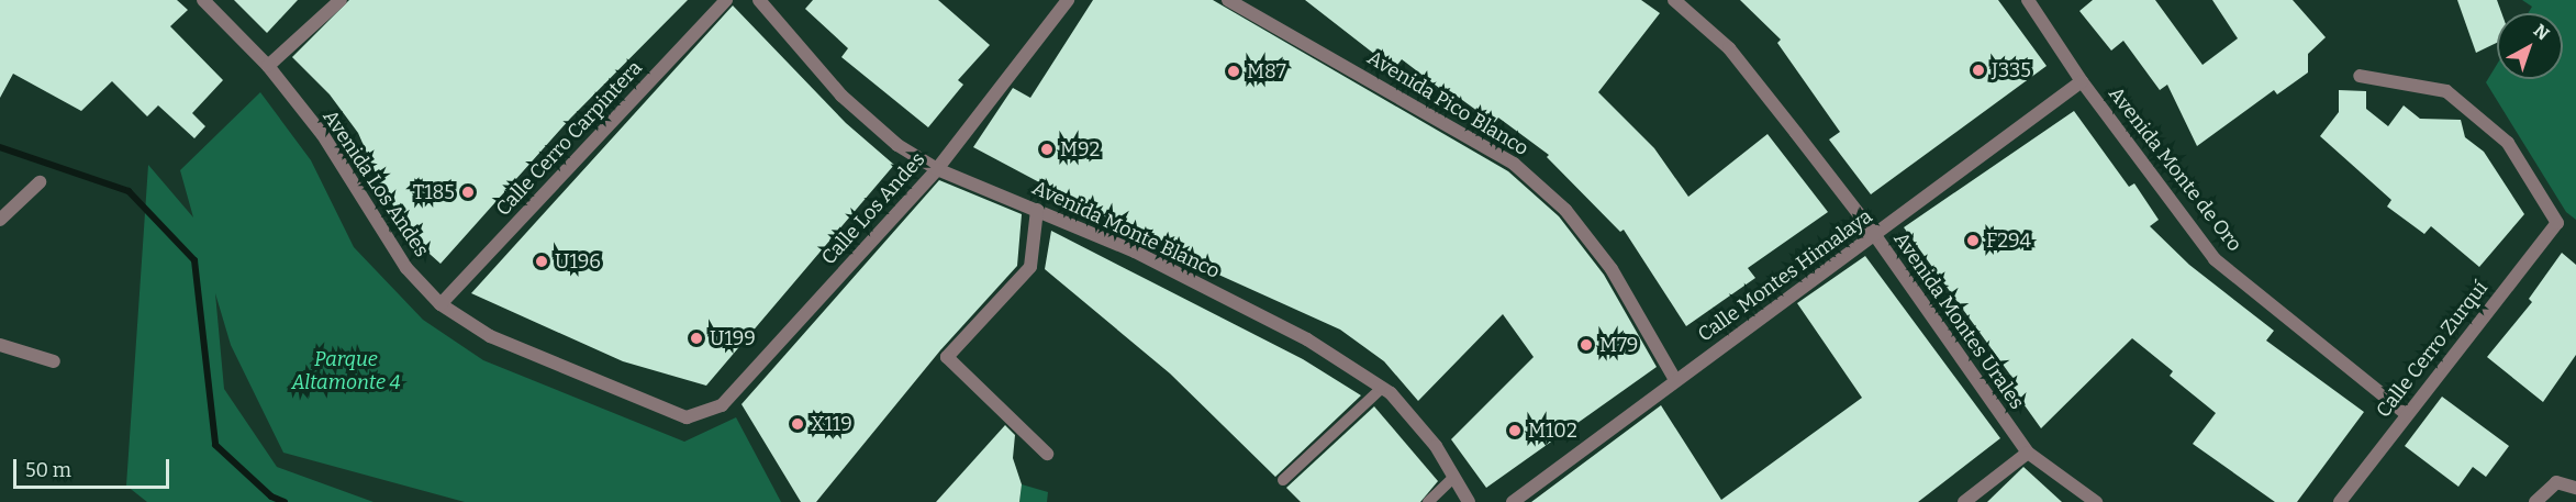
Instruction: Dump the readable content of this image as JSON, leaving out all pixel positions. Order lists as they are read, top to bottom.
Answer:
{
  "streets": {
    "street": [
      "Avenida Pico Blanco",
      "Calle Cerro Carpintera",
      "Avenida Monte de Oro",
      "Avenida Los Andes",
      "Calle Los Andes",
      "Avenida Monte Blanco",
      "Calle Montes Himalaya",
      "Avenida Montes Urales",
      "Calle Cerro Zurquí"
    ]
  },
  "crossings": [
    ["Avenida Pico Blanco", "Calle Montes Himalaya"],
    ["Calle Cerro Carpintera", "Avenida Los Andes"],
    ["Avenida Monte de Oro", "Calle Montes Himalaya"],
    ["Avenida Monte de Oro", "Calle Cerro Zurquí"],
    ["Avenida Los Andes", "Calle Los Andes"],
    ["Calle Los Andes", "Avenida Monte Blanco"],
    ["Calle Montes Himalaya", "Avenida Montes Urales"]
  ],
  "parks": ["Parque Altamonte 4"],
  "places": [
    "J335",
    "M87",
    "M92",
    "T185",
    "F294",
    "U196",
    "U199",
    "M79",
    "X119",
    "M102"
  ],
  "scale_bar": "50 m",
  "north": "top right"
}
